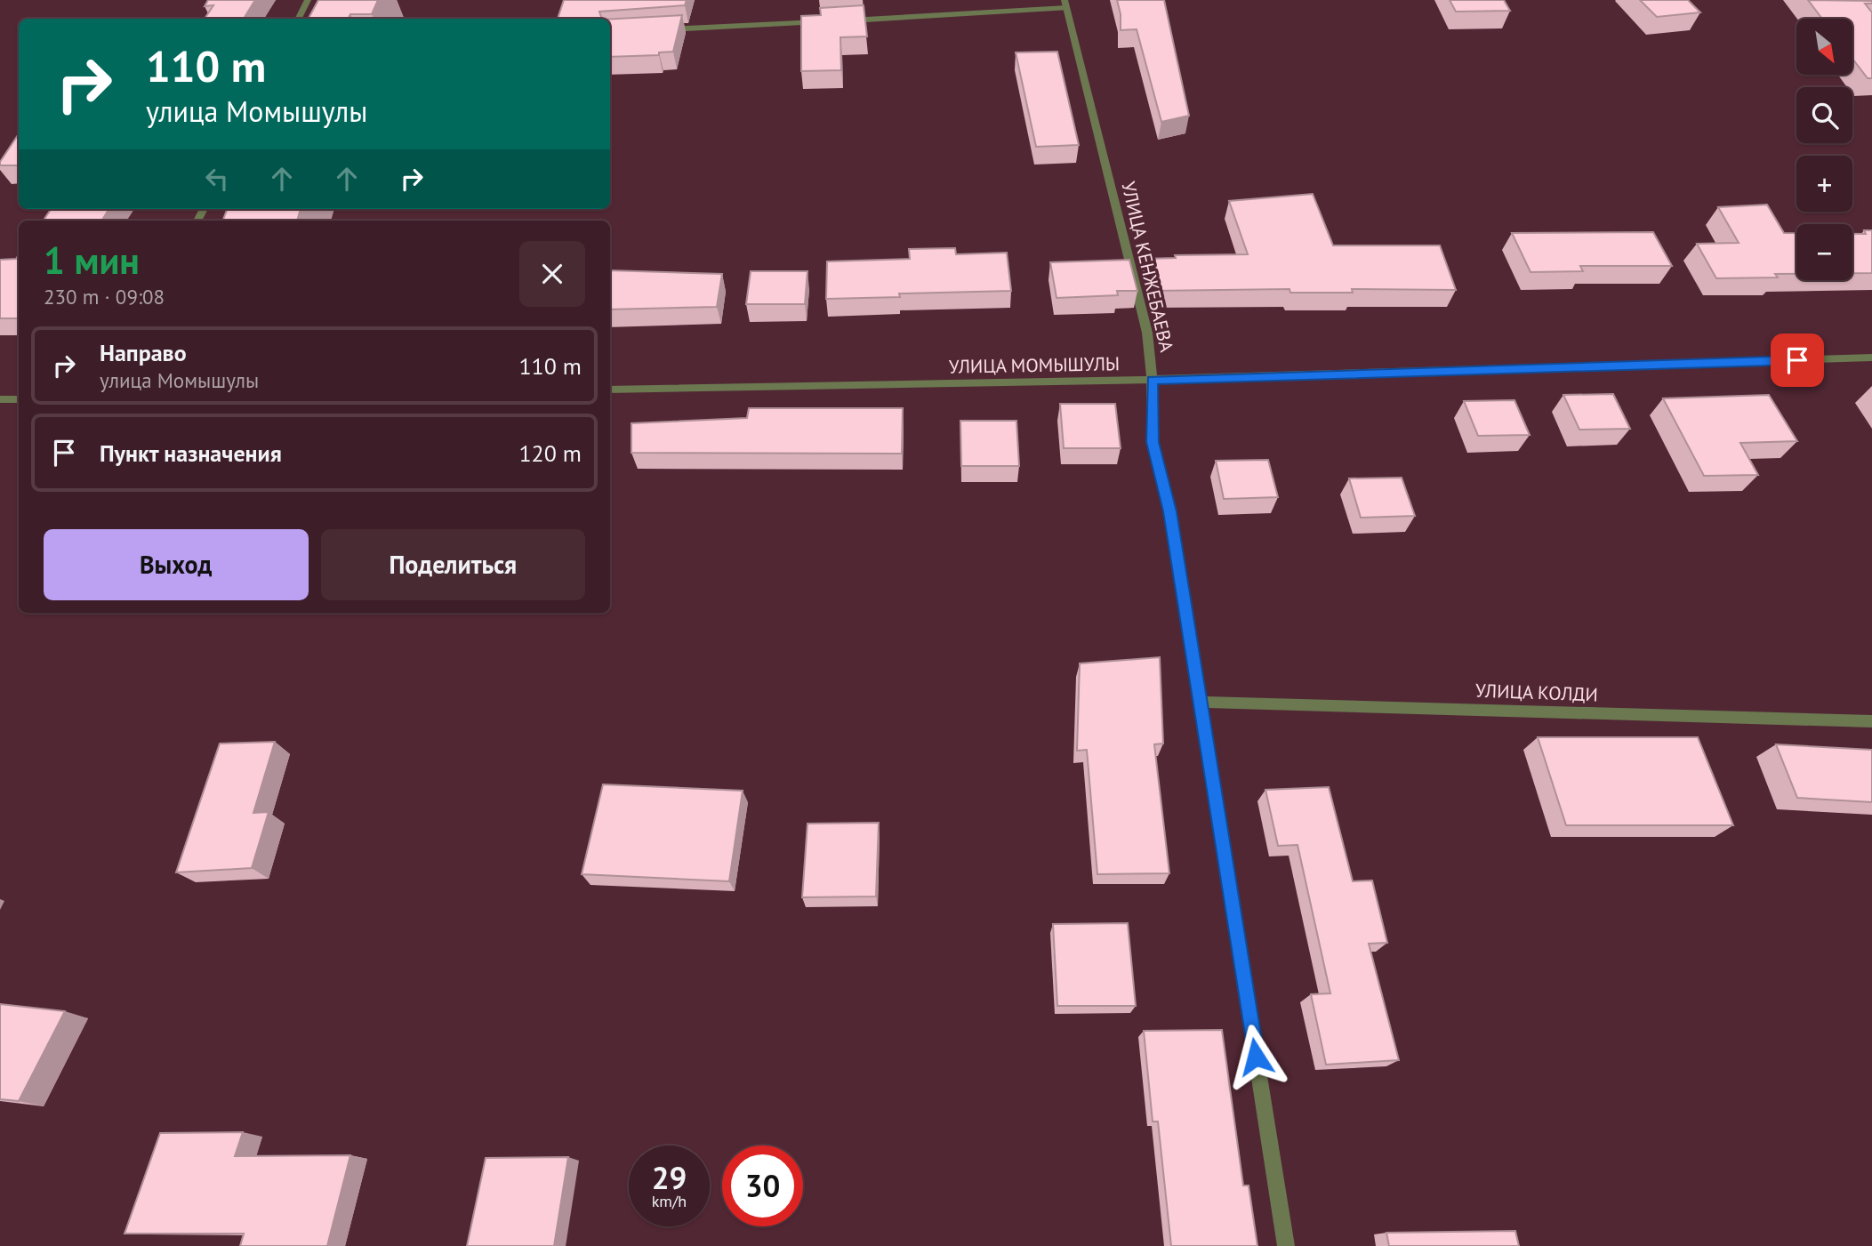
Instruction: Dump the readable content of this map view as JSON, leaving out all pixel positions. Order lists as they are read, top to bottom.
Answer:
{
  "streets": {
    "street": ["УЛИЦА КЕНЖЕБАЕВА", "УЛИЦА МОМЫШУЛЫ", "УЛИЦА КОЛДИ"]
  },
  "crossings": [
    ["УЛИЦА КЕНЖЕБАЕВА", "УЛИЦА МОМЫШУЛЫ"],
    ["УЛИЦА КЕНЖЕБАЕВА", "УЛИЦА КОЛДИ"]
  ],
  "north": "bottom right",
  "page": {
    "map_buttons": ["+", "−"],
    "turn": ["110 m", "улица Момышулы"],
    "heading": ["1 мин", "230 m · 09:08"],
    "list": [
      {
        "name": "Направо",
        "note": "улица Момышулы",
        "value": "110 m"
      },
      {
        "name": "Пункт назначения",
        "value": "120 m"
      }
    ],
    "buttons": ["Выход", "Поделиться"],
    "speed": "29 km/h",
    "limit": "30"
  }
}
